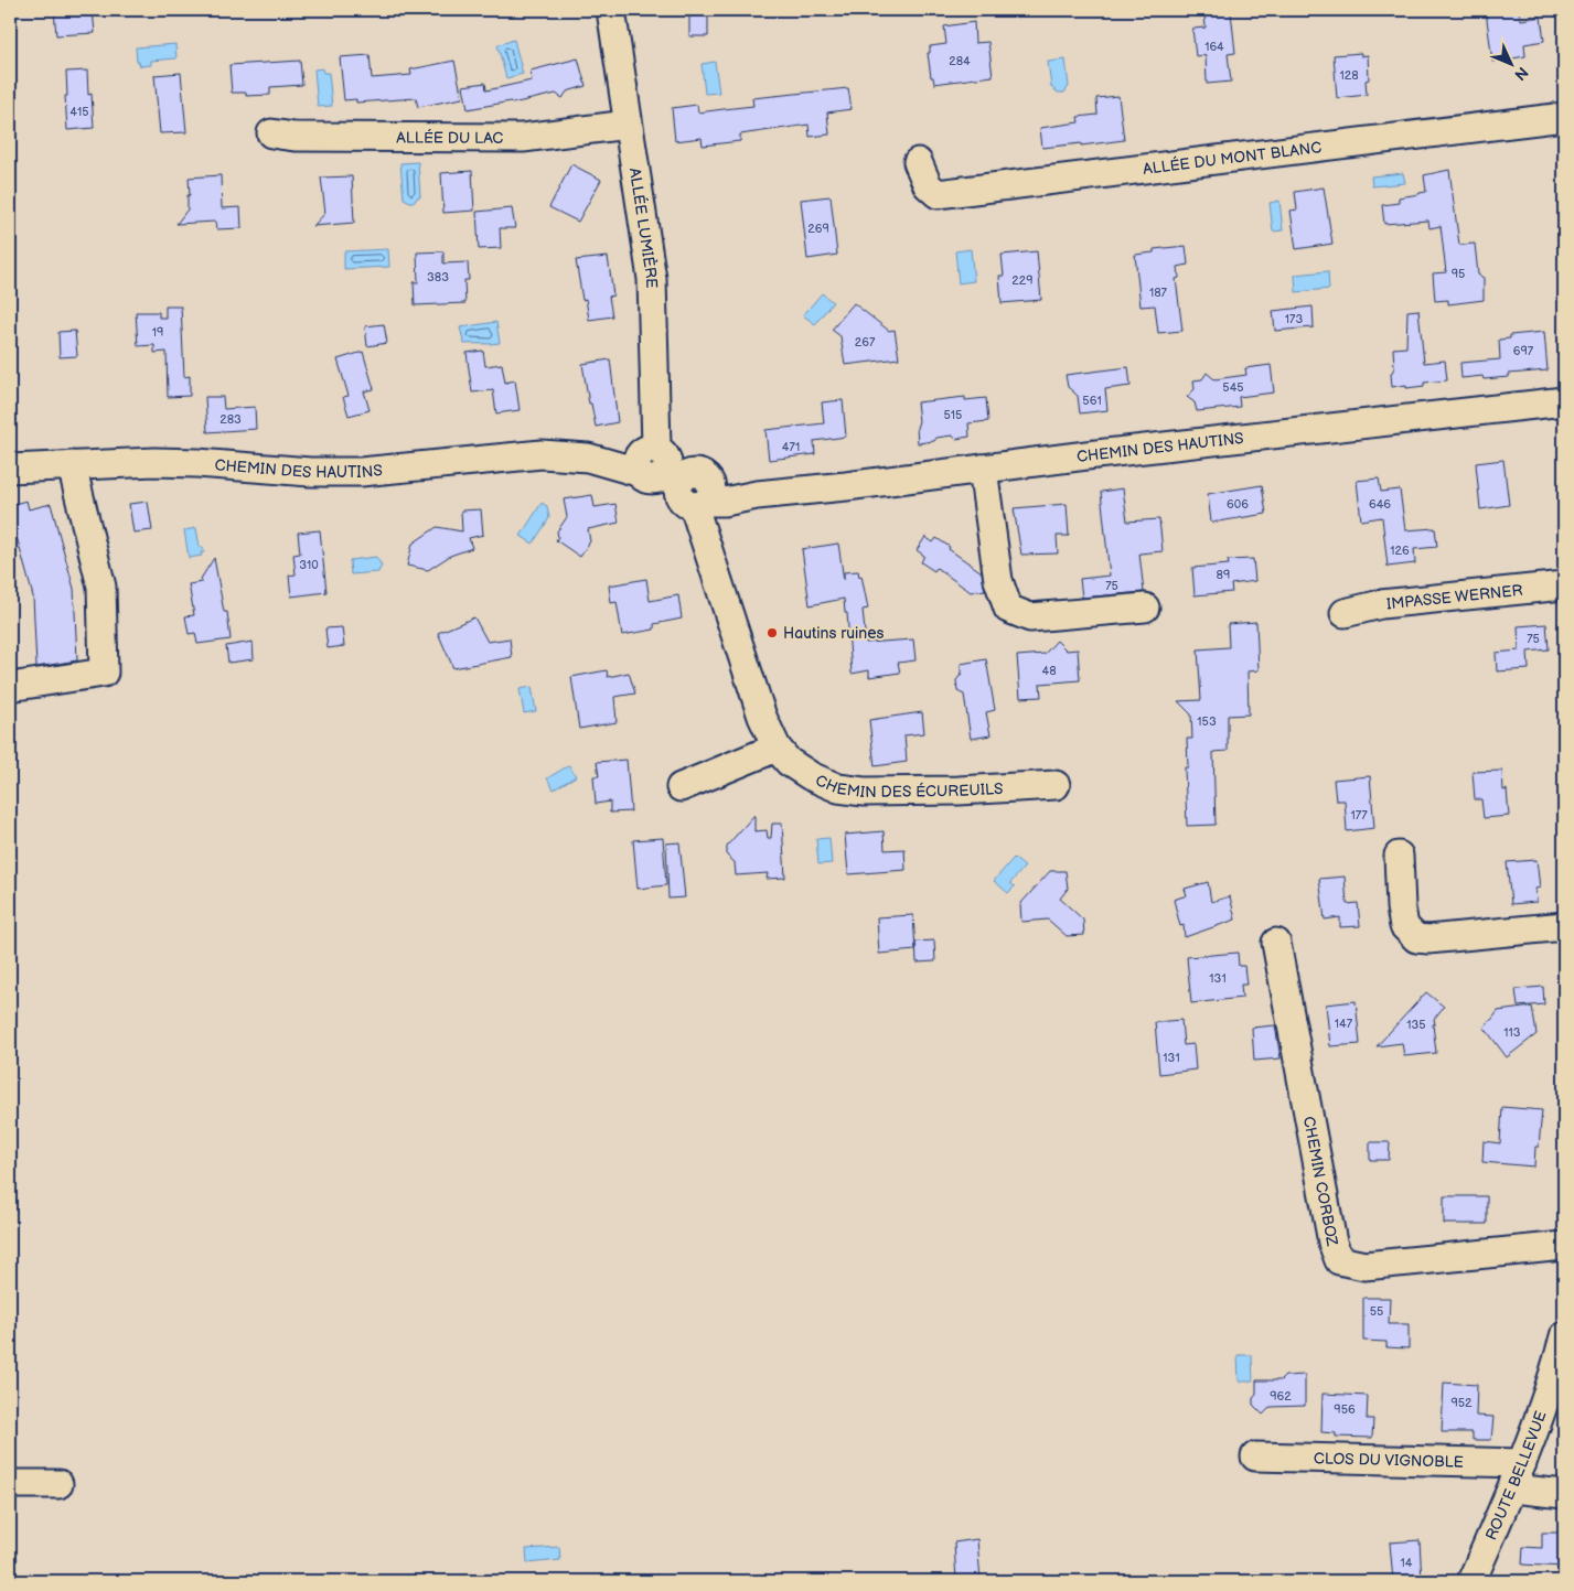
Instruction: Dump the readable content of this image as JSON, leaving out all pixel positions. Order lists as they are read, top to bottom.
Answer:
{
  "streets": {
    "street": [
      "ALLÉE DU LAC",
      "ALLÉE DU MONT BLANC",
      "ALLÉE LUMIÈRE",
      "CHEMIN DES HAUTINS",
      "IMPASSE WERNER",
      "CHEMIN DES ÉCUREUILS",
      "CHEMIN CORBOZ",
      "CLOS DU VIGNOBLE",
      "ROUTE BELLEVUE"
    ]
  },
  "crossings": [
    ["ALLÉE DU LAC", "ALLÉE LUMIÈRE"],
    ["ALLÉE LUMIÈRE", "CHEMIN DES HAUTINS"],
    ["ALLÉE LUMIÈRE", "CHEMIN DES ÉCUREUILS"],
    ["CHEMIN DES HAUTINS", "CHEMIN DES ÉCUREUILS"],
    ["CLOS DU VIGNOBLE", "ROUTE BELLEVUE"]
  ],
  "places": ["Hautins ruines"],
  "house_numbers": [
    "164",
    "284",
    "128",
    "415",
    "269",
    "95",
    "383",
    "229",
    "187",
    "173",
    "19",
    "267",
    "697",
    "545",
    "561",
    "515",
    "283",
    "471",
    "606",
    "646",
    "126",
    "310",
    "89",
    "75",
    "75",
    "48",
    "153",
    "177",
    "131",
    "147",
    "135",
    "113",
    "131",
    "55",
    "962",
    "952",
    "956",
    "14"
  ],
  "north": "bottom right"
}
